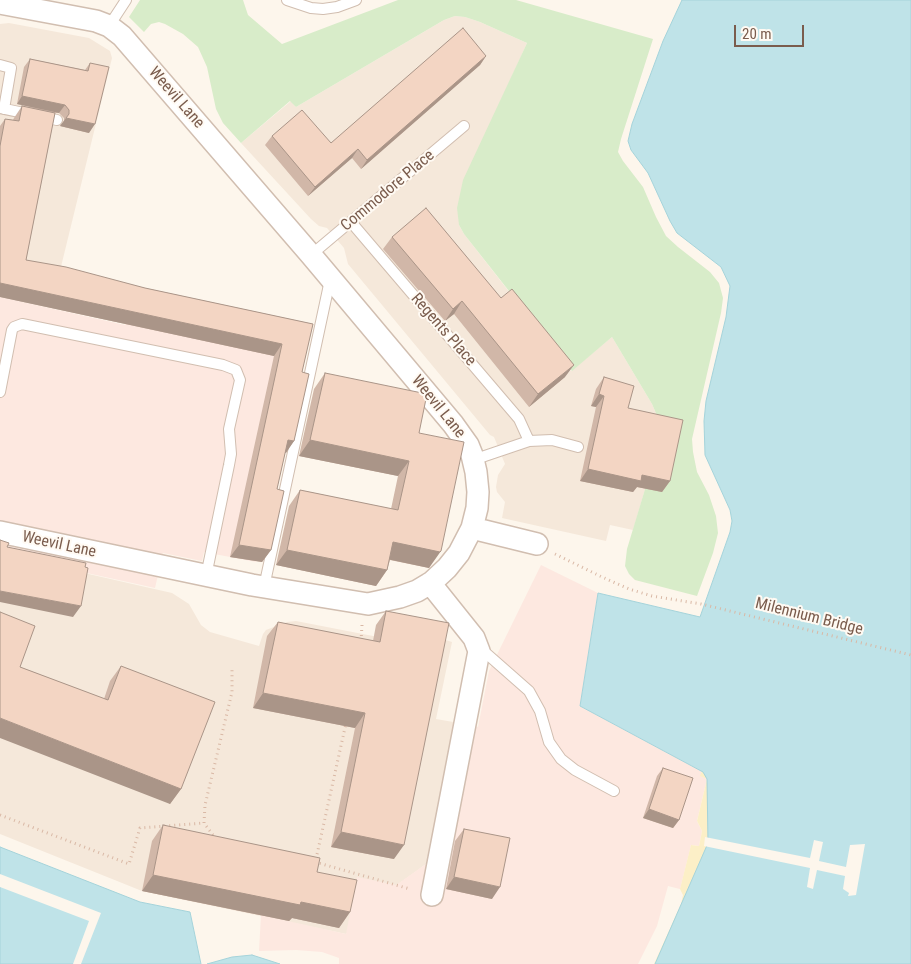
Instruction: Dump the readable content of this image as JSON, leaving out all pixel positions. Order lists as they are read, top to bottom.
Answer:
{
  "streets": {
    "street": ["Weevil Lane"],
    "lane": ["Commodore Place", "Regents Place"],
    "path": ["Milennium Bridge"]
  },
  "crossings": [
    ["Weevil Lane", "Commodore Place"],
    ["Commodore Place", "Regents Place"]
  ],
  "scale_bar": "20 m"
}
